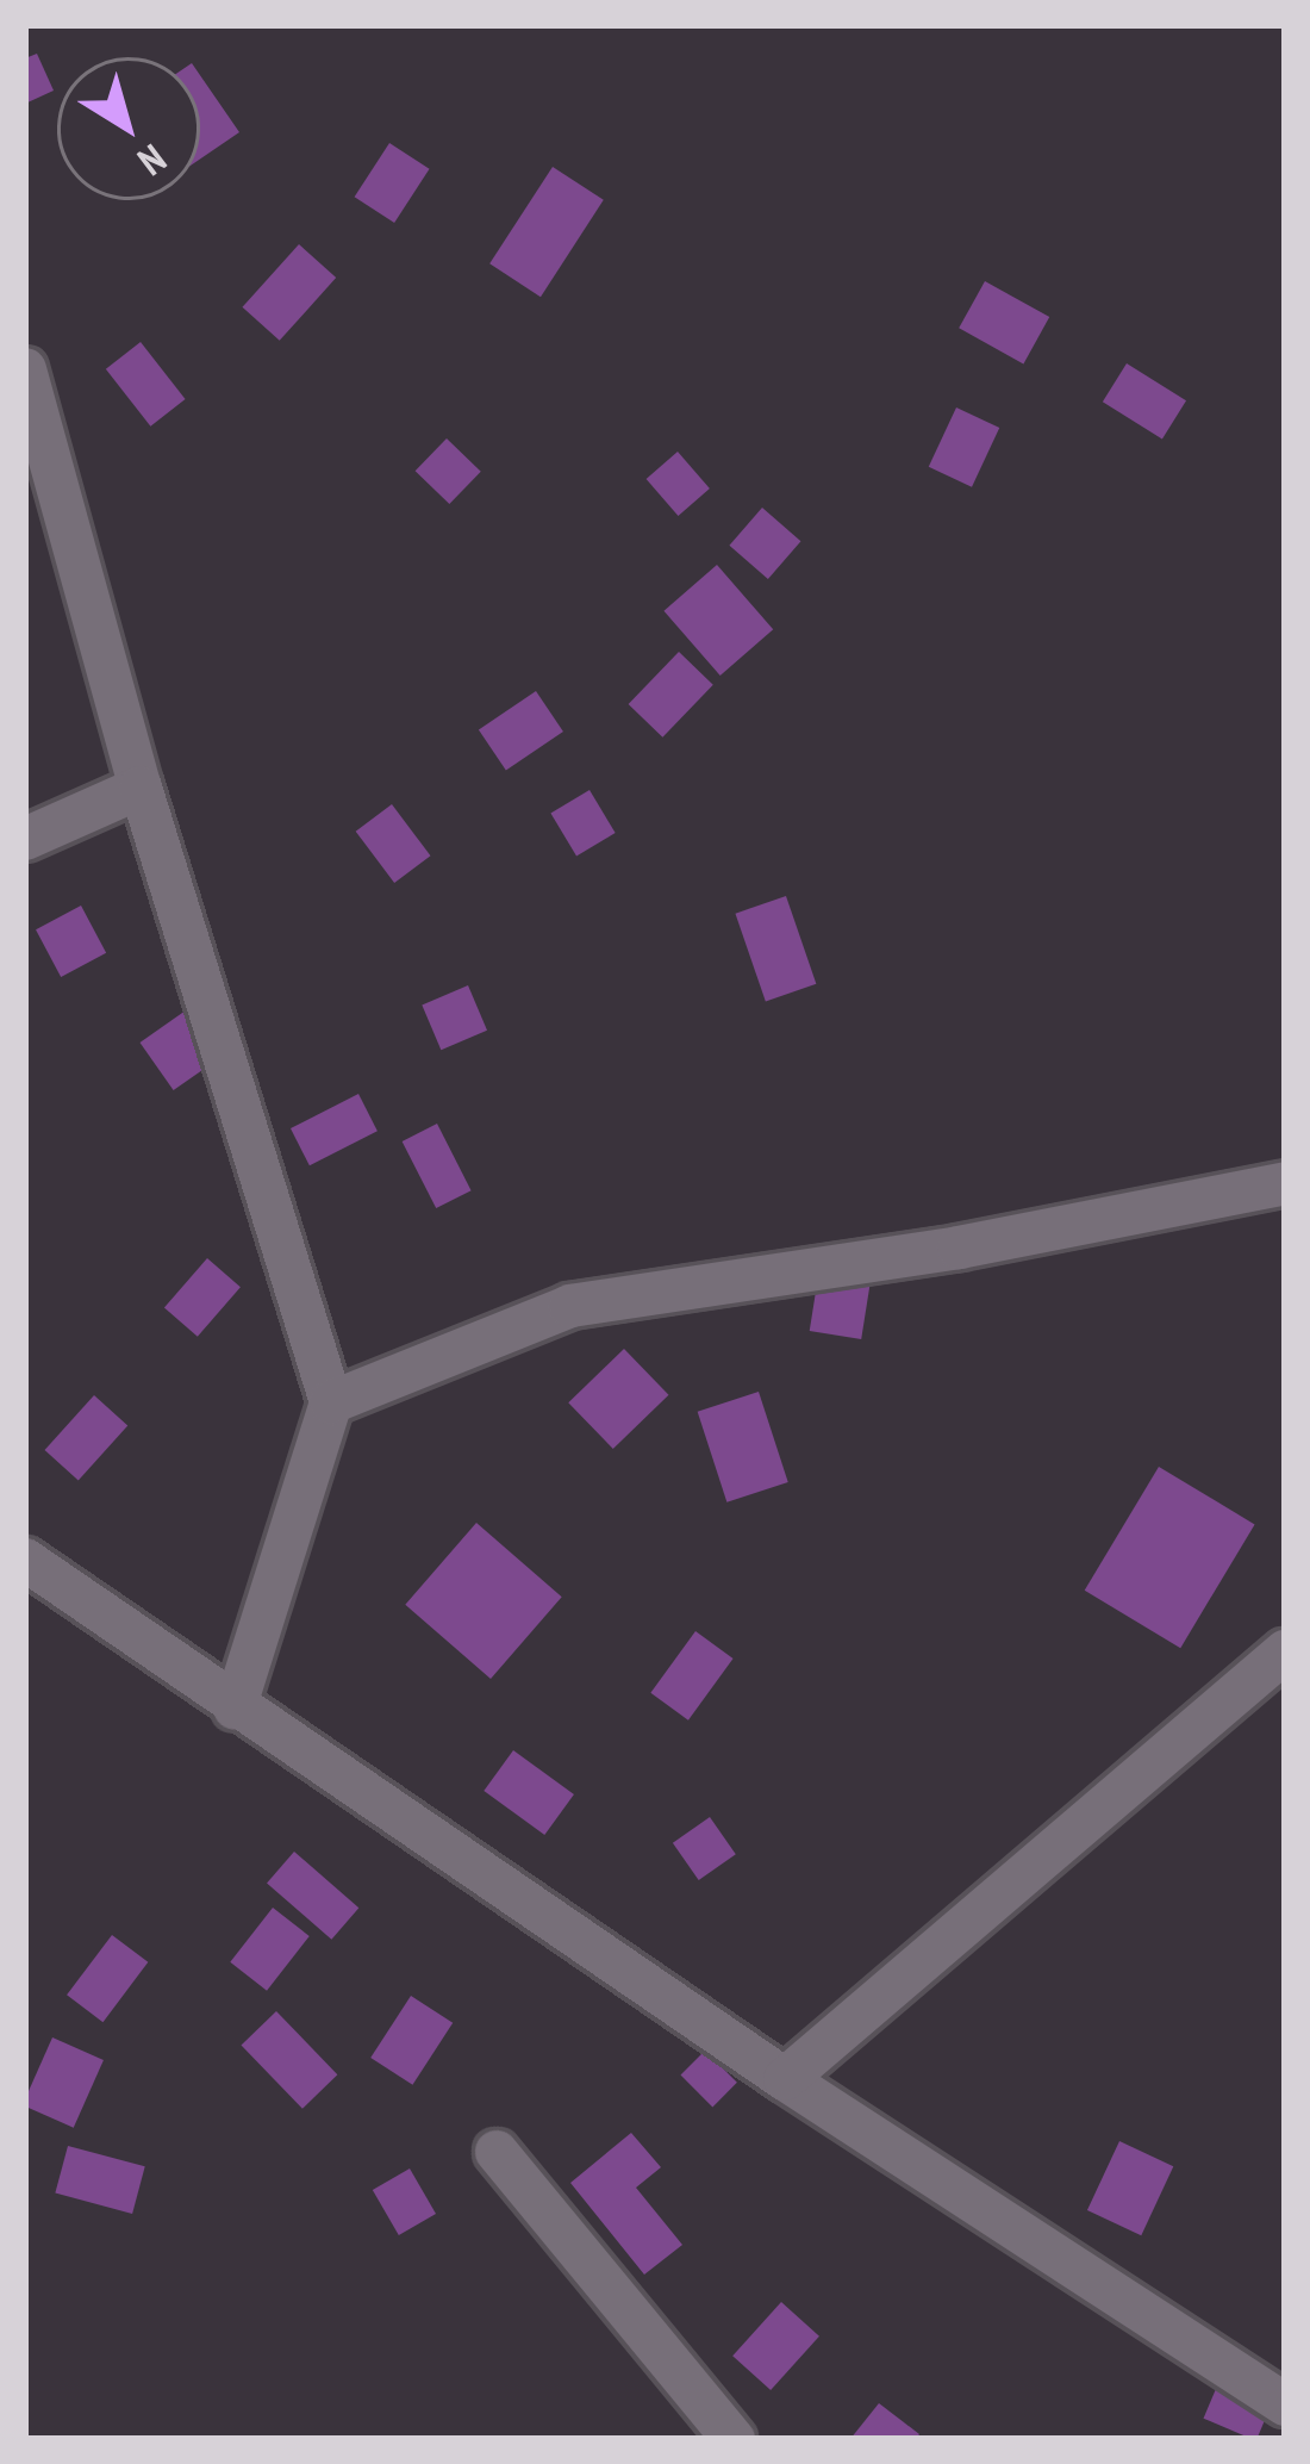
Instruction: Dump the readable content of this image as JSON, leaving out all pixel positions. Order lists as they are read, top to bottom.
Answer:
{
  "north": "bottom right"
}
